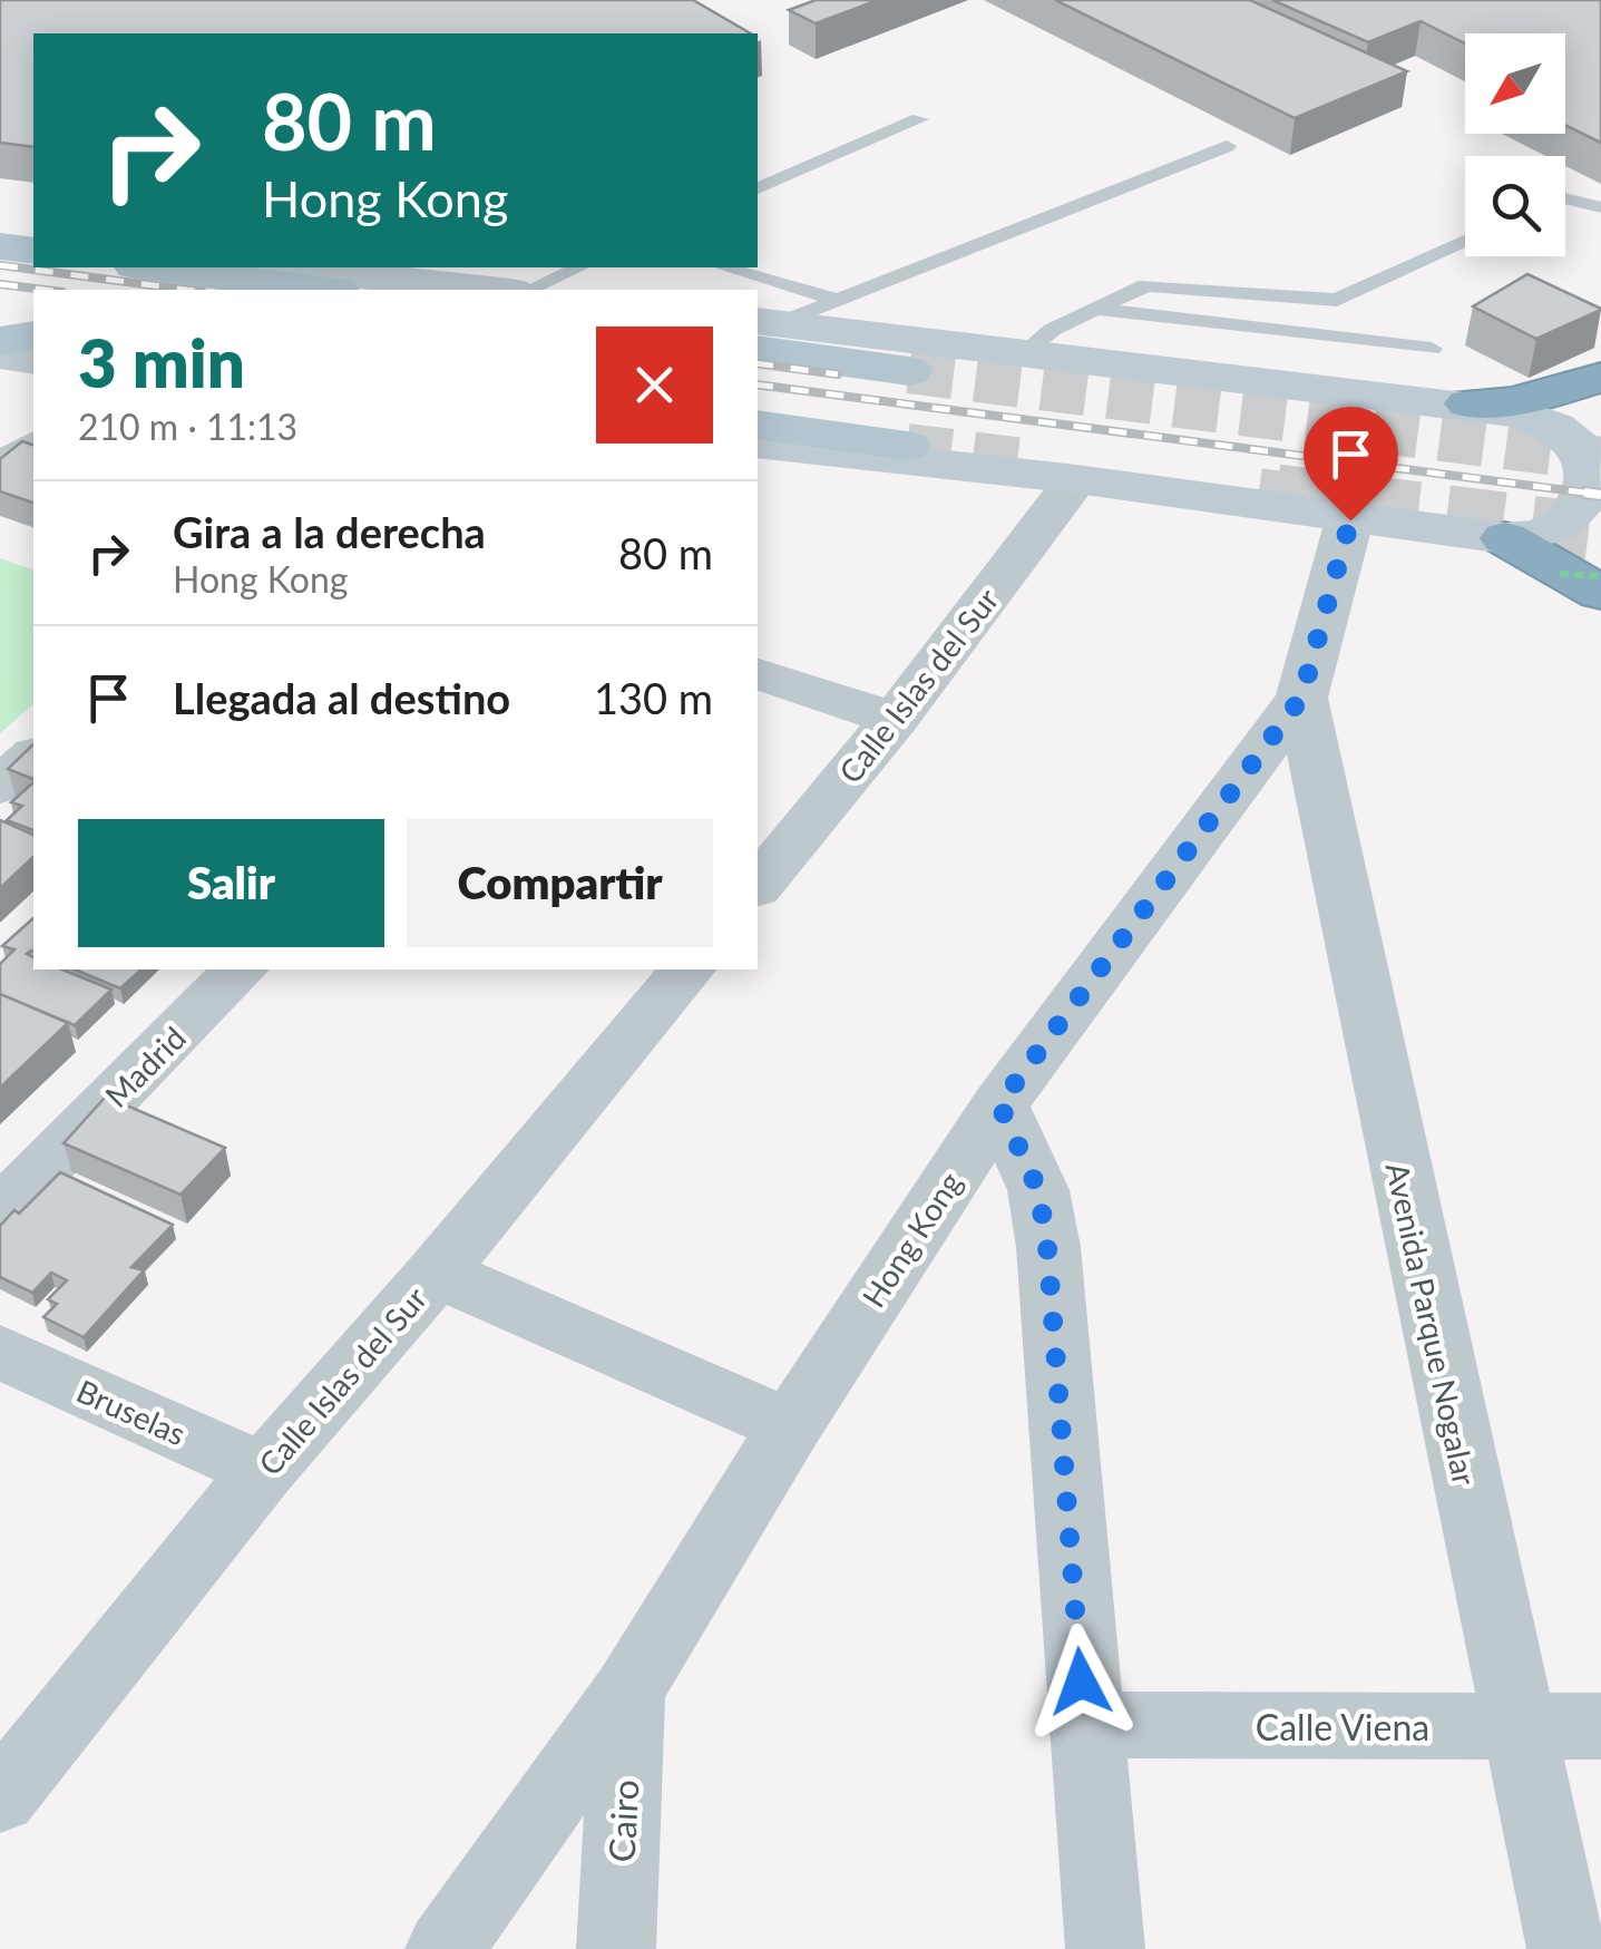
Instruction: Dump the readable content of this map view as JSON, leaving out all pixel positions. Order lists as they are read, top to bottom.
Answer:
{
  "streets": {
    "street": [
      "Calle Islas del Sur",
      "Madrid",
      "Hong Kong",
      "Avenida Parque Nogalar",
      "Bruselas",
      "Calle Viena",
      "Cairo"
    ]
  },
  "crossings": [
    ["Calle Islas del Sur", "Bruselas"],
    ["Hong Kong", "Avenida Parque Nogalar"],
    ["Hong Kong", "Cairo"],
    ["Avenida Parque Nogalar", "Calle Viena"]
  ],
  "north": "bottom left",
  "page": {
    "turn": ["80 m", "Hong Kong"],
    "heading": ["3 min", "210 m · 11:13"],
    "list": [
      {
        "name": "Gira a la derecha",
        "note": "Hong Kong",
        "value": "80 m"
      },
      {
        "name": "Llegada al destino",
        "value": "130 m"
      }
    ],
    "buttons": ["Salir", "Compartir"]
  }
}
